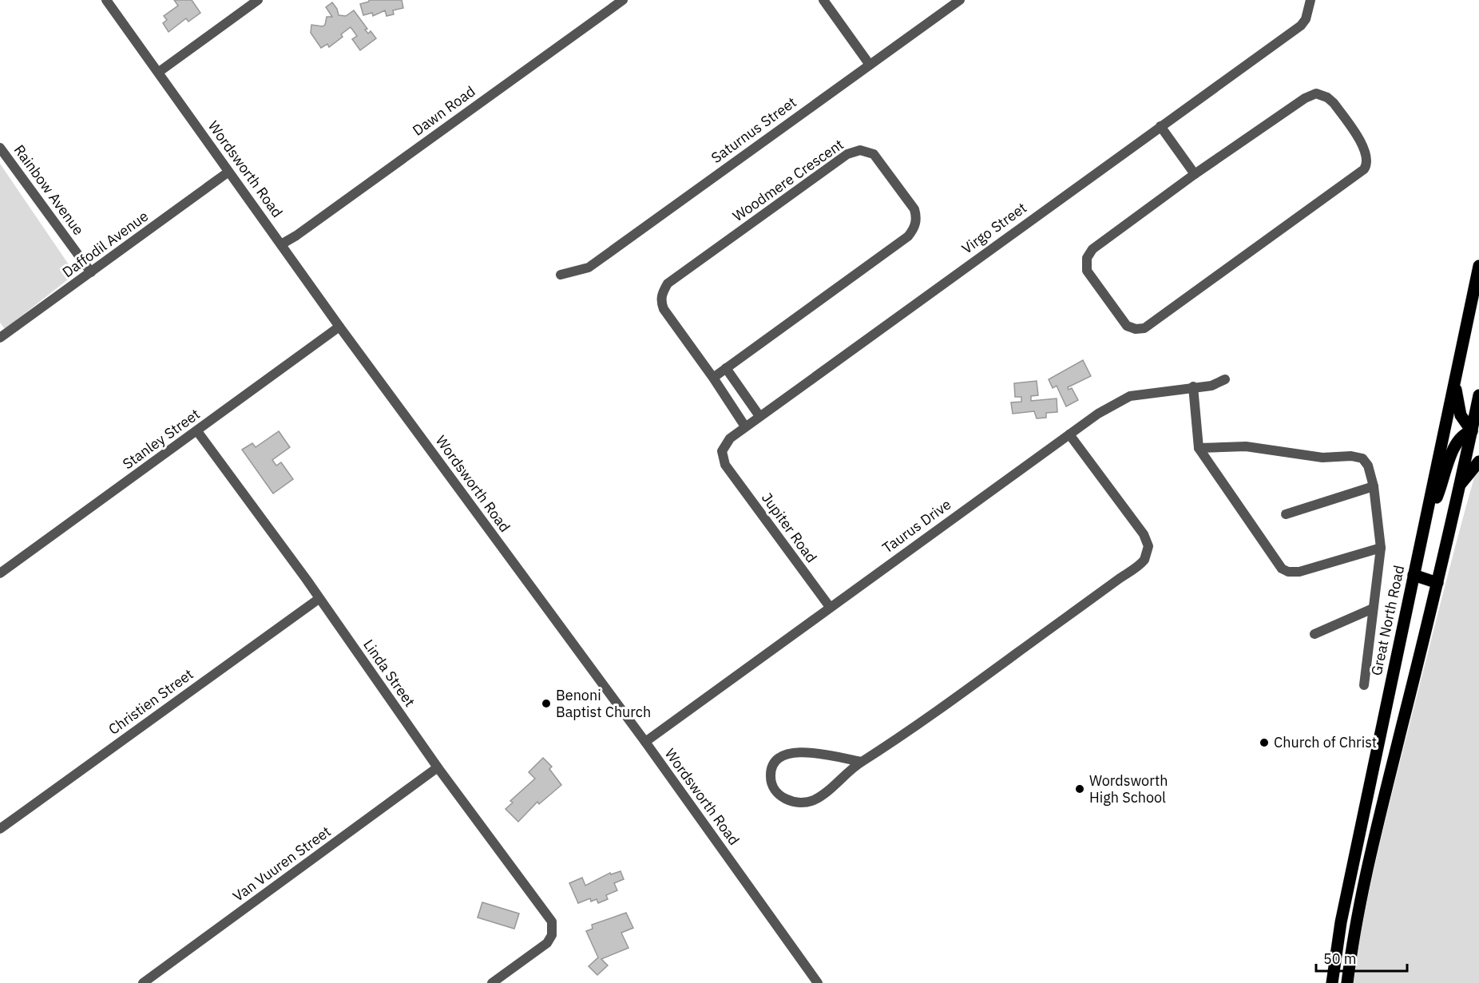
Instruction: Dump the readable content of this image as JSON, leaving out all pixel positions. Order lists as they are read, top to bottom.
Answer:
{
  "streets": {
    "main road": ["Great North Road"],
    "street": [
      "Dawn Road",
      "Saturnus Street",
      "Wordsworth Road",
      "Woodmere Crescent",
      "Rainbow Avenue",
      "Virgo Street",
      "Daffodil Avenue",
      "Stanley Street",
      "Taurus Drive",
      "Jupiter Road",
      "Linda Street",
      "Christien Street",
      "Van Vuuren Street"
    ]
  },
  "crossings": [
    ["Dawn Road", "Wordsworth Road"],
    ["Wordsworth Road", "Daffodil Avenue"],
    ["Wordsworth Road", "Stanley Street"],
    ["Wordsworth Road", "Taurus Drive"],
    ["Woodmere Crescent", "Virgo Street"],
    ["Rainbow Avenue", "Daffodil Avenue"],
    ["Virgo Street", "Jupiter Road"],
    ["Stanley Street", "Linda Street"],
    ["Taurus Drive", "Jupiter Road"],
    ["Linda Street", "Christien Street"],
    ["Linda Street", "Van Vuuren Street"]
  ],
  "places": ["Benoni Baptist Church", "Church of Christ", "Wordsworth High School"],
  "scale_bar": "50 m"
}
